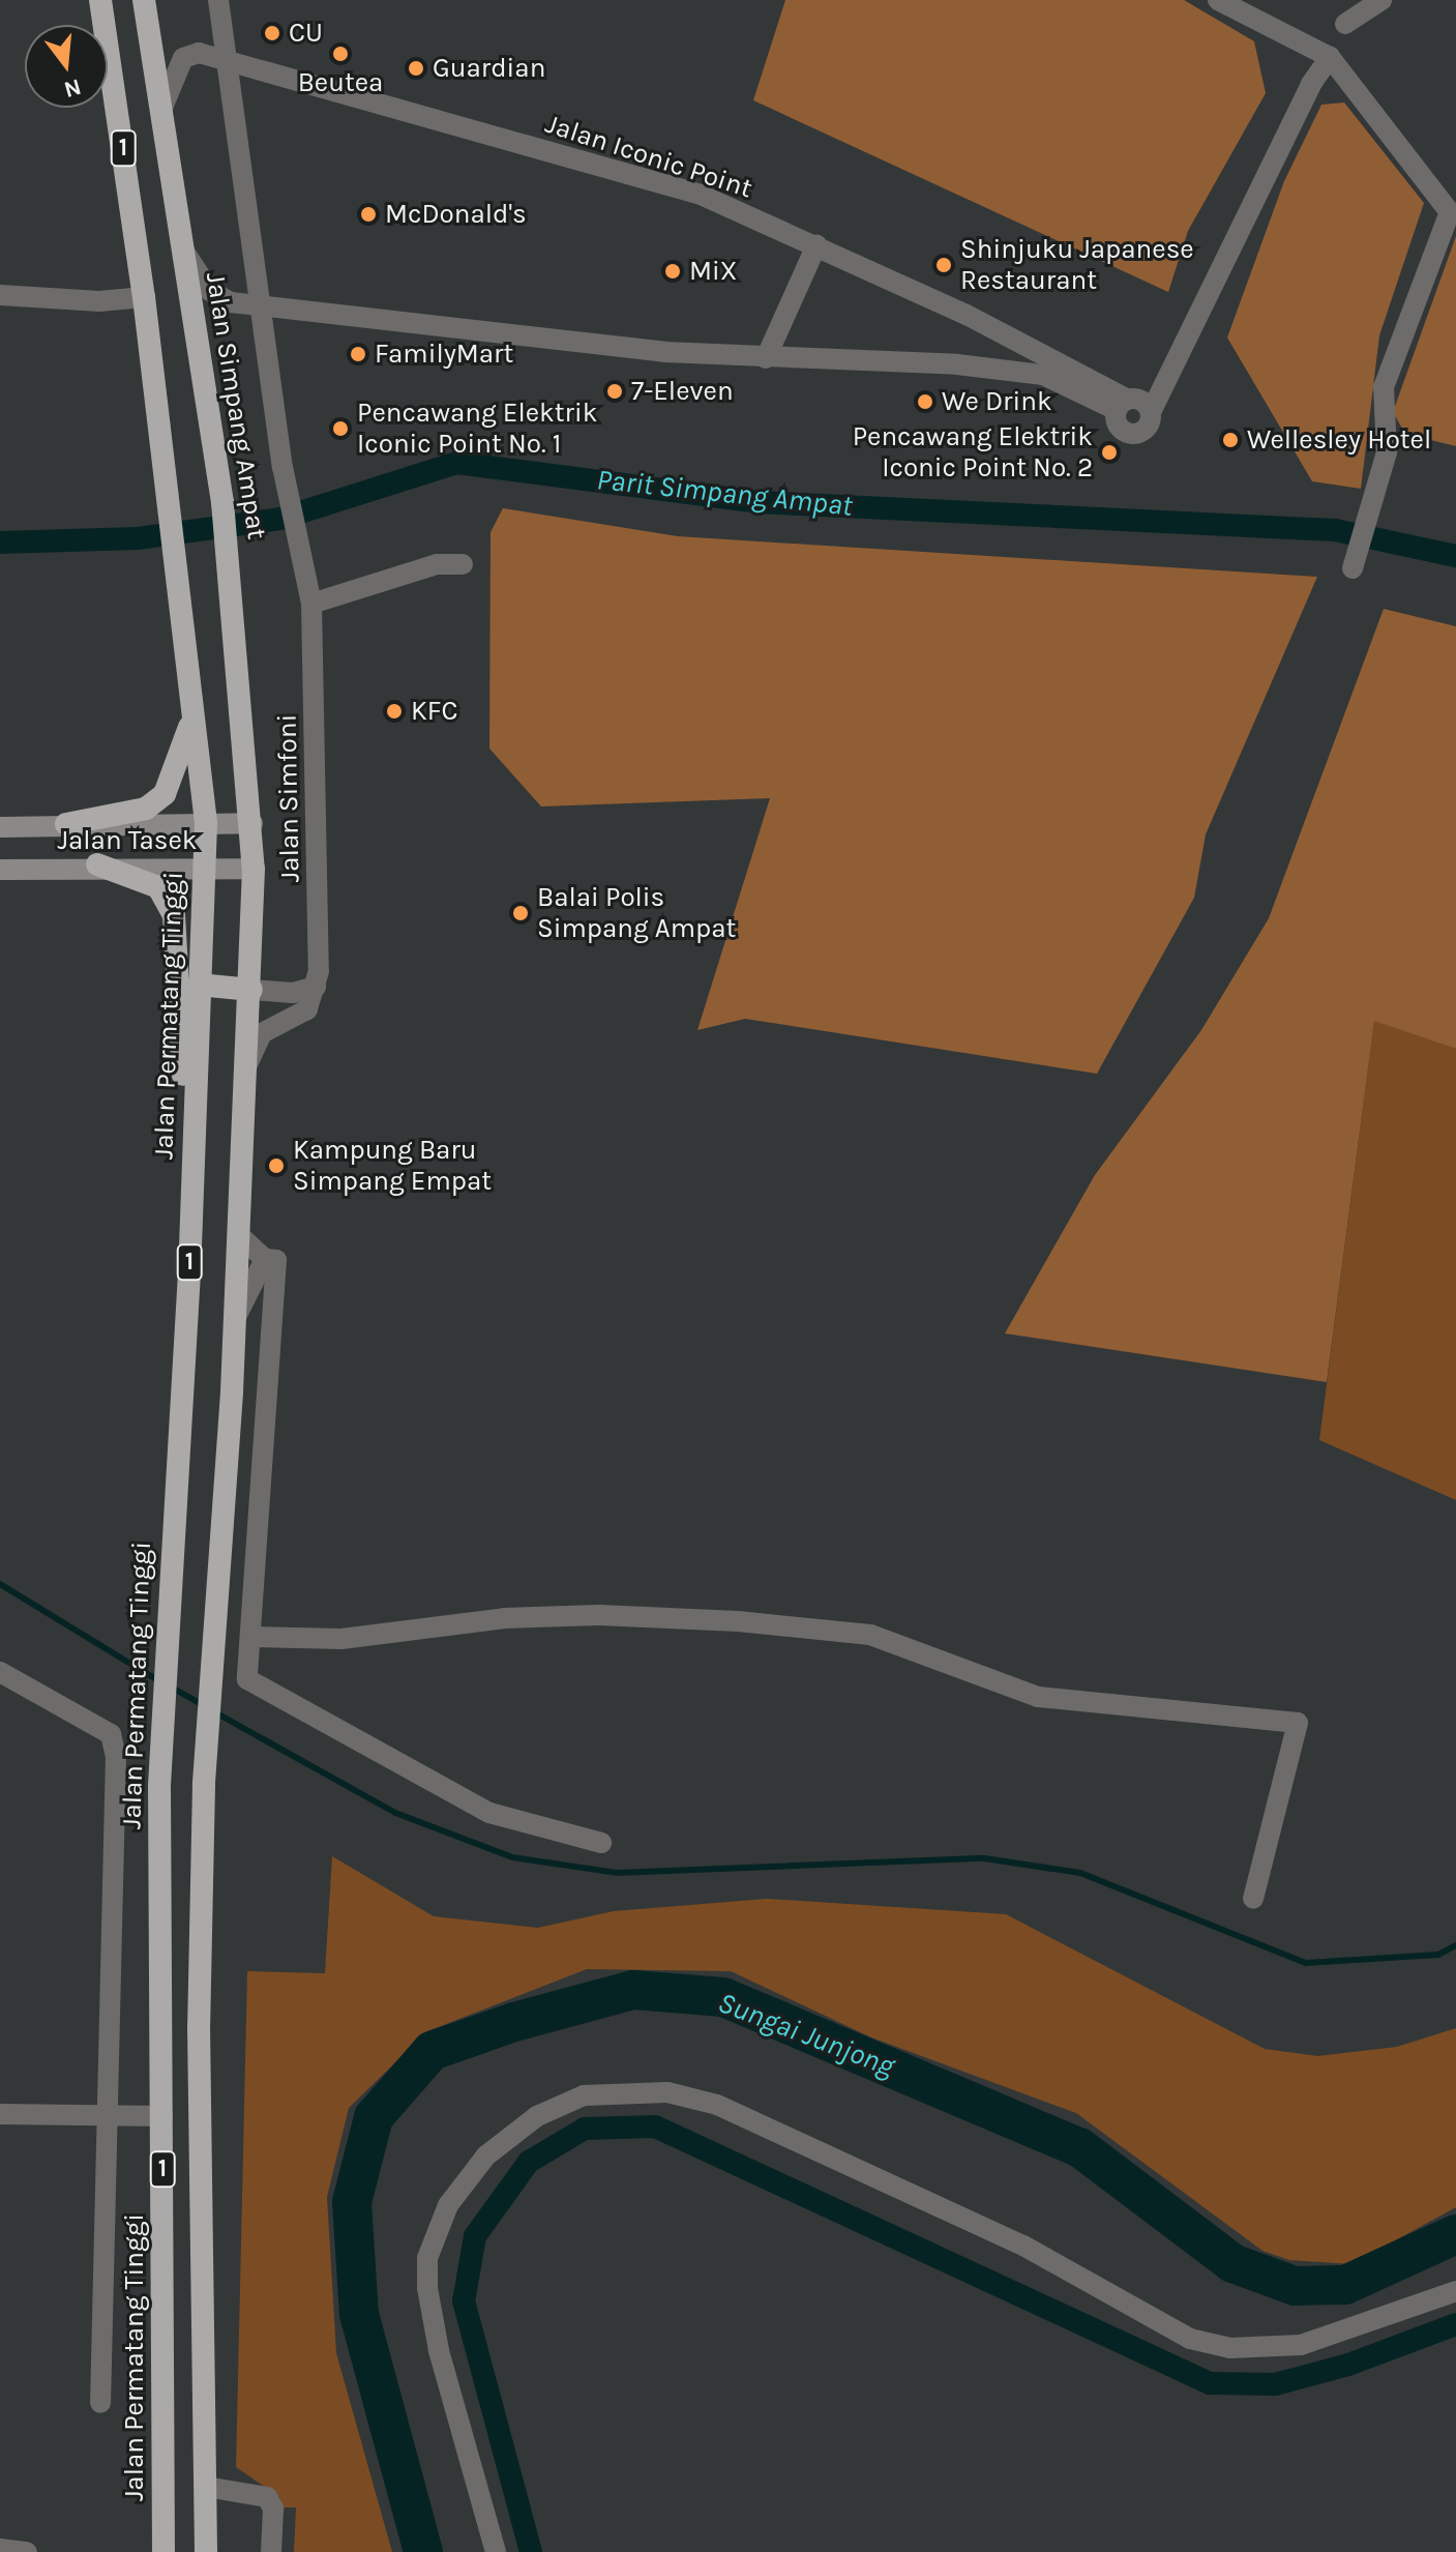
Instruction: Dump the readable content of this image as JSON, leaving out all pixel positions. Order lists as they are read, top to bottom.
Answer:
{
  "streets": {
    "highway": ["1", "Jalan Simpang Ampat", "Jalan Permatang Tinggi"],
    "main road": ["Jalan Tasek"],
    "street": ["Jalan Iconic Point", "Jalan Simfoni"]
  },
  "crossings": [
    ["1", "Jalan Simpang Ampat"],
    ["1", "Jalan Tasek"],
    ["1", "Jalan Permatang Tinggi"],
    ["Jalan Iconic Point", "Jalan Simpang Ampat"],
    ["Jalan Iconic Point", "Jalan Simfoni"],
    ["Jalan Simpang Ampat", "Jalan Tasek"],
    ["Jalan Tasek", "Jalan Permatang Tinggi"]
  ],
  "water": ["Parit Simpang Ampat", "Sungai Junjong"],
  "places": [
    "CU",
    "Beutea",
    "Guardian",
    "McDonald's",
    "Shinjuku Japanese Restaurant",
    "MiX",
    "FamilyMart",
    "7-Eleven",
    "We Drink",
    "Pencawang Elektrik Iconic Point No. 1",
    "Wellesley Hotel",
    "Pencawang Elektrik Iconic Point No. 2",
    "KFC",
    "Balai Polis Simpang Ampat",
    "Kampung Baru Simpang Empat"
  ],
  "north": "bottom"
}
